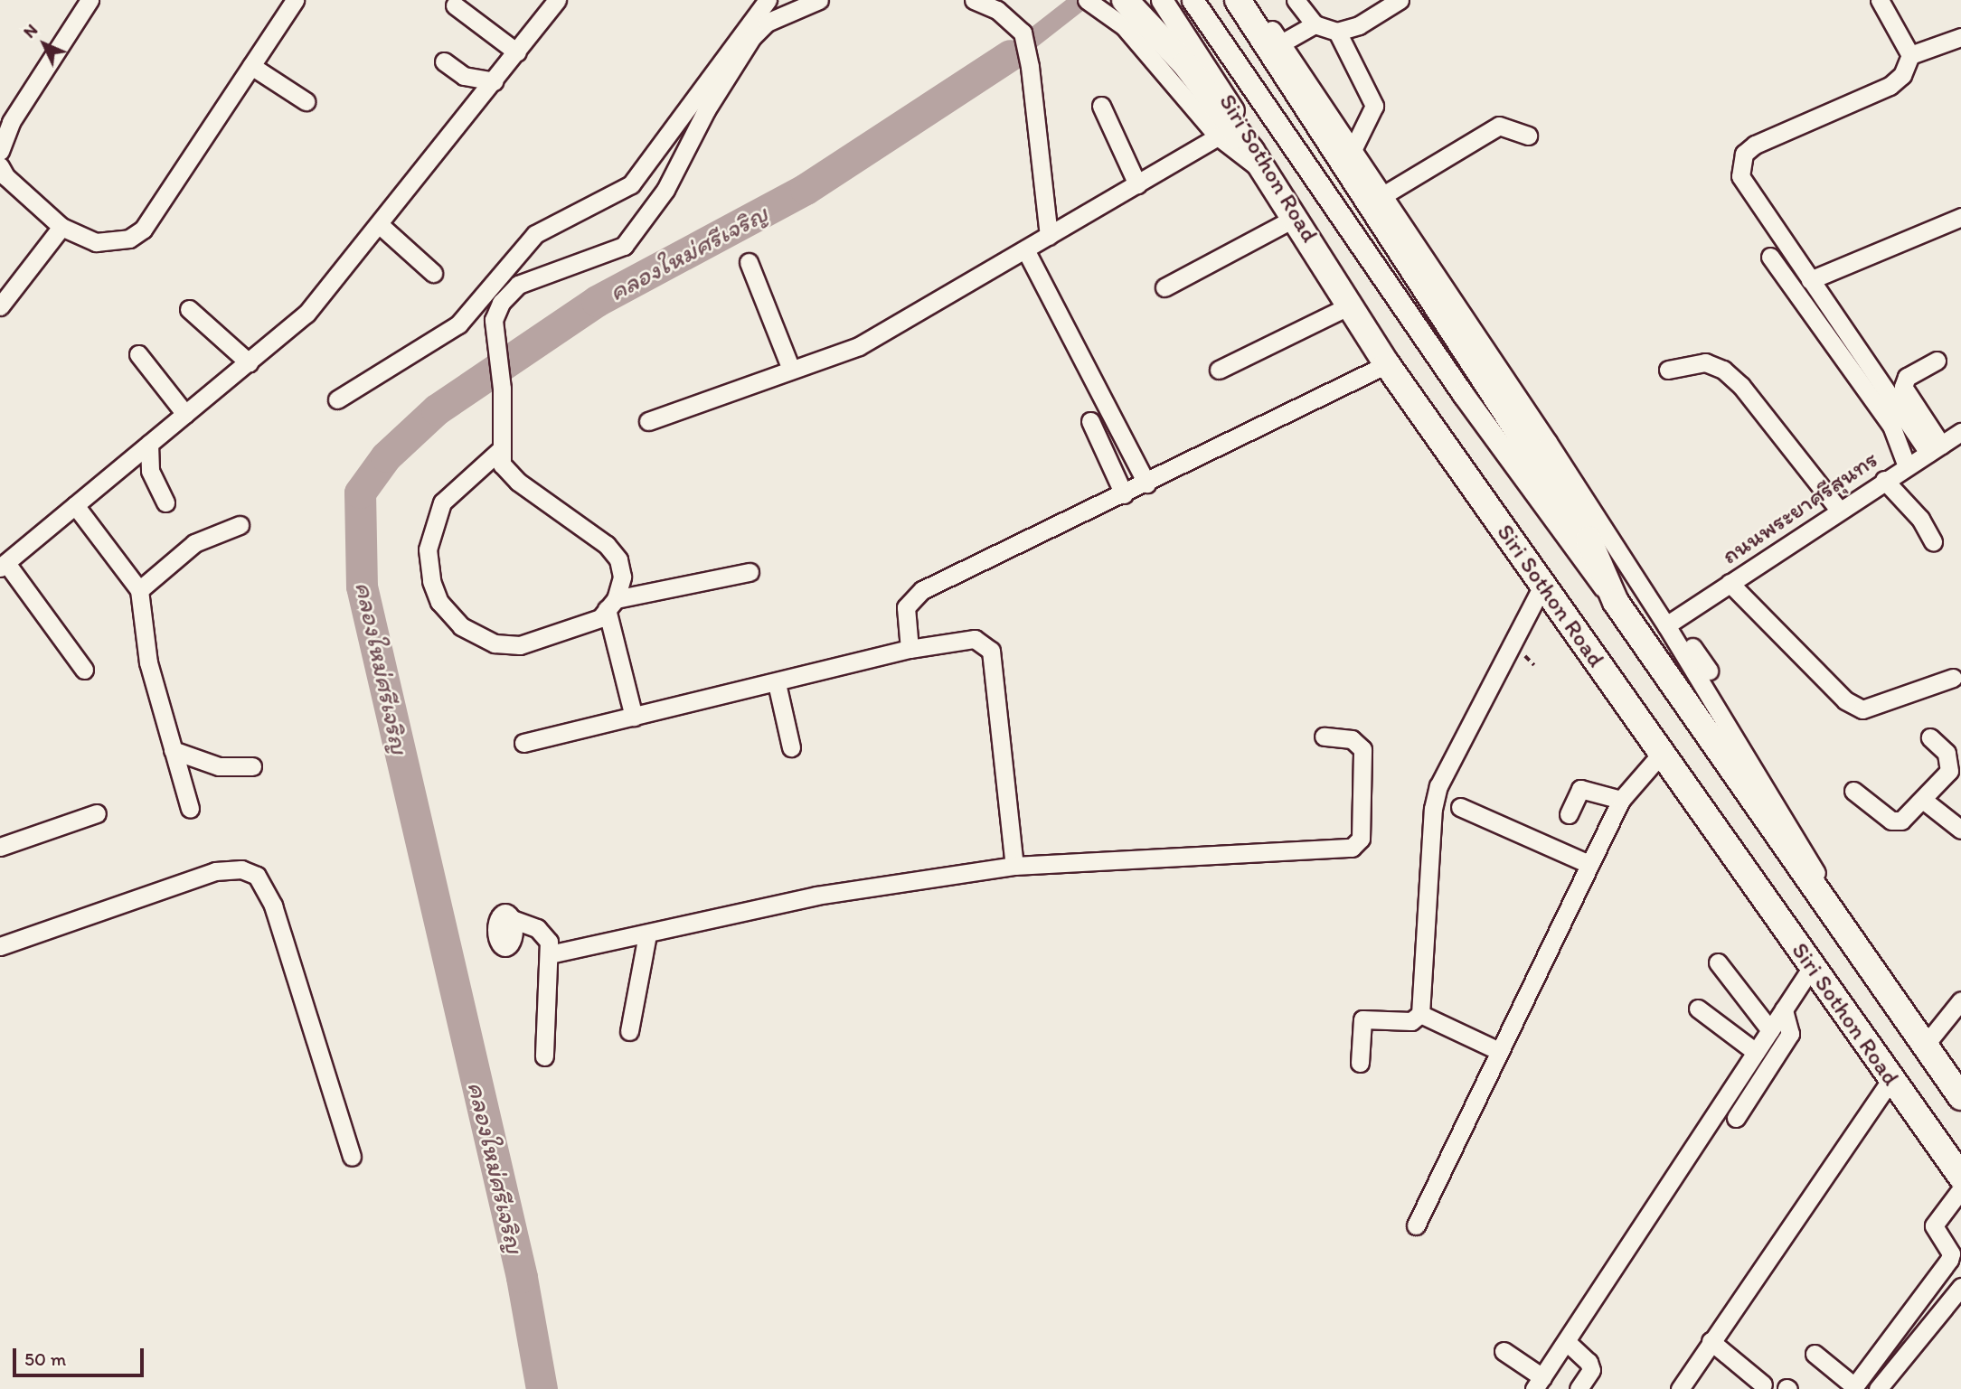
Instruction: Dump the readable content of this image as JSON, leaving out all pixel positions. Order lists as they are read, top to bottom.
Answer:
{
  "streets": {
    "highway": ["Siri Sothon Road"],
    "street": ["ถนนพระยาศรีสุนทร"]
  },
  "water": ["คลองใหม่ศรีเจริญ"],
  "scale_bar": "50 m",
  "north": "top left"
}
